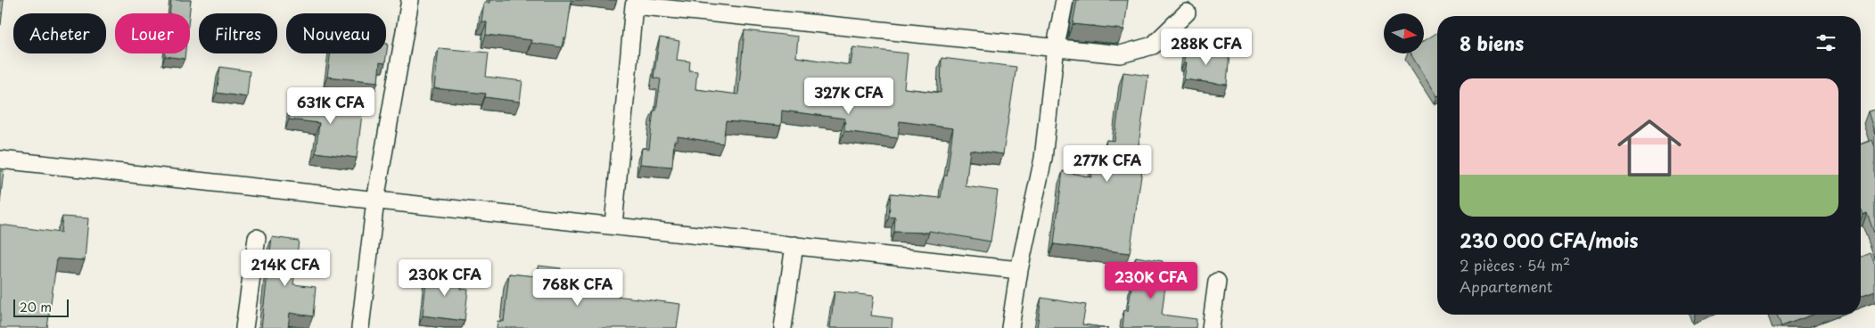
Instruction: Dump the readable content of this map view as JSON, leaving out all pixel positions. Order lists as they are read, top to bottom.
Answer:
{
  "scale_bar": "20 m",
  "north": "right",
  "page": {
    "chip": [
      "Acheter",
      "Louer",
      "Filtres",
      "Nouveau"
    ],
    "heading": "8 biens",
    "price": [
      "288K CFA",
      "327K CFA",
      "631K CFA",
      "277K CFA",
      "214K CFA",
      "230K CFA",
      "230K CFA",
      "768K CFA"
    ],
    "list": [
      {
        "name": "230 000 CFA/mois",
        "note": "2 pièces · 54 m² · Appartement"
      }
    ],
    "scale": "20 m"
  }
}
